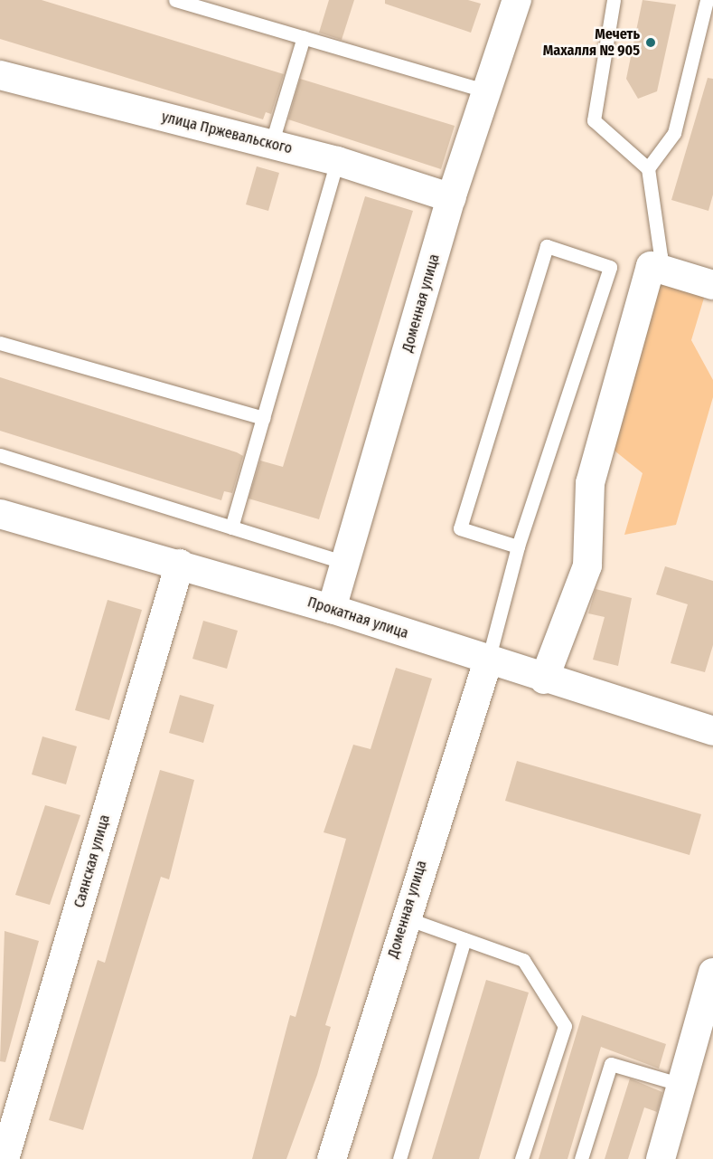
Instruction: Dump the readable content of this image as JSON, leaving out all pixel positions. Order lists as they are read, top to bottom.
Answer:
{
  "streets": {
    "street": [
      "улица Пржевальского",
      "Доменная улица",
      "Прокатная улица",
      "Саянская улица"
    ]
  },
  "crossings": [
    ["улица Пржевальского", "Доменная улица"],
    ["Доменная улица", "Прокатная улица"],
    ["Прокатная улица", "Саянская улица"]
  ],
  "places": ["Мечеть Махалля № 905"]
}
